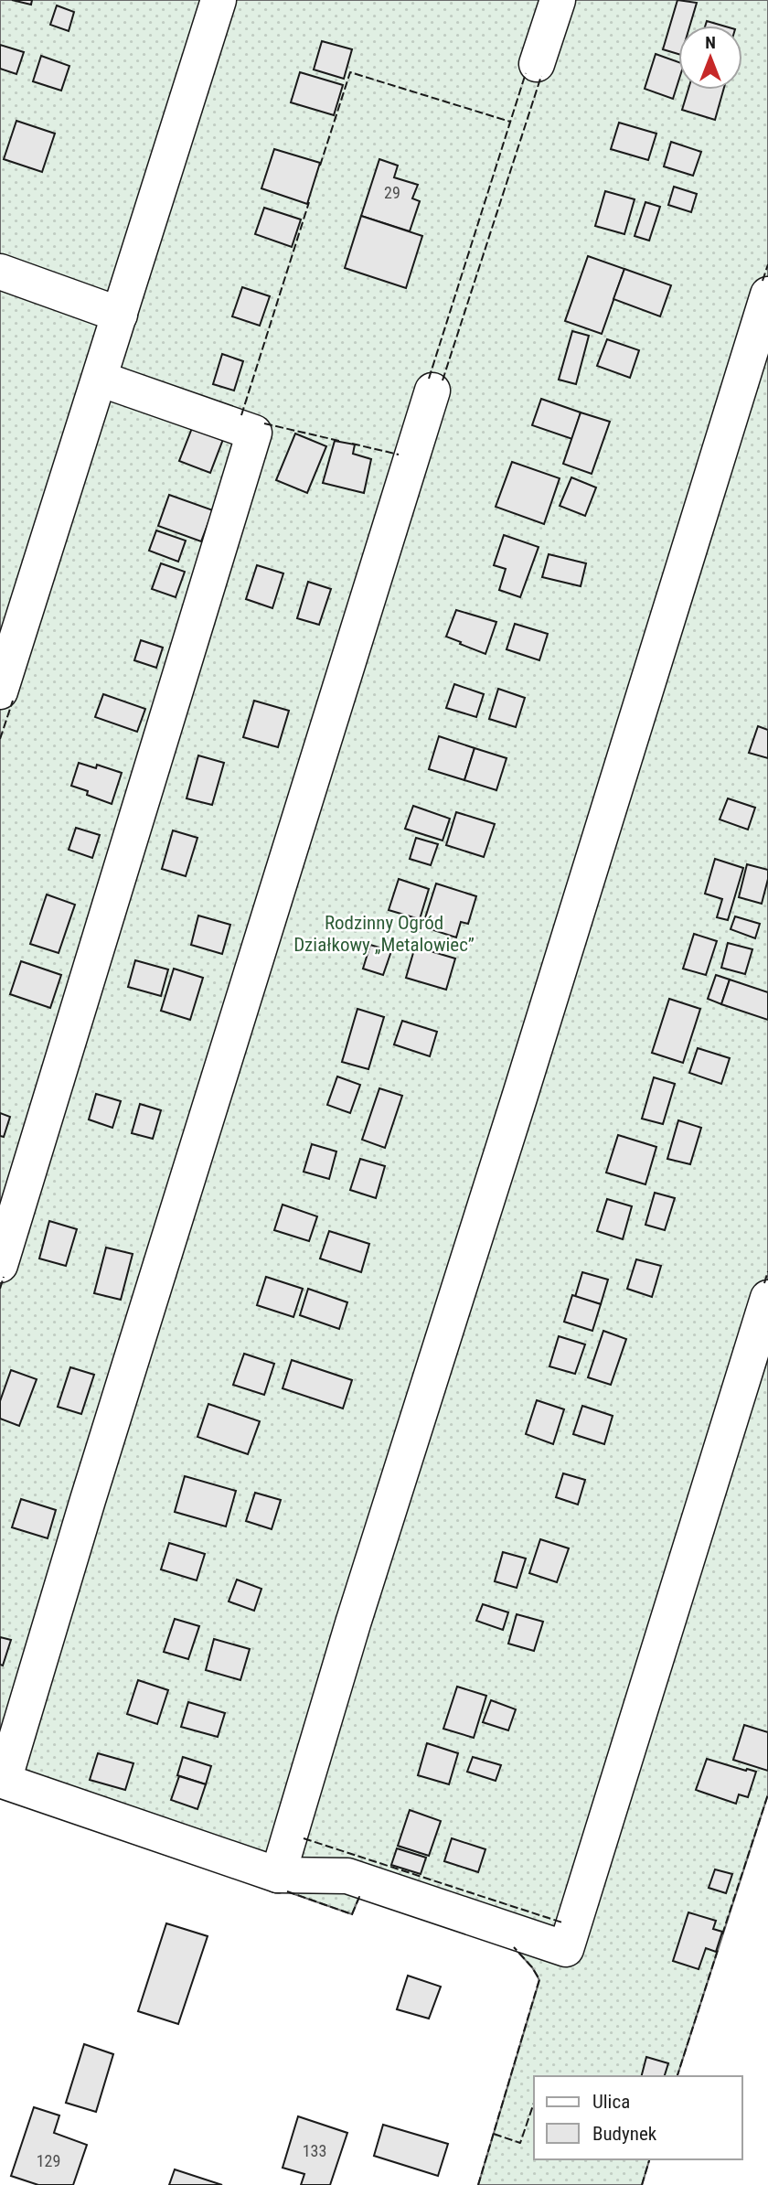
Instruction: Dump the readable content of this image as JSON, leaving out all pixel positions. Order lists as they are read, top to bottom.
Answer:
{
  "parks": ["Rodzinny Ogród Działkowy „Metalowiec”"],
  "house_numbers": ["29", "133", "129"],
  "legend": ["Ulica", "Budynek"],
  "north": "top"
}
